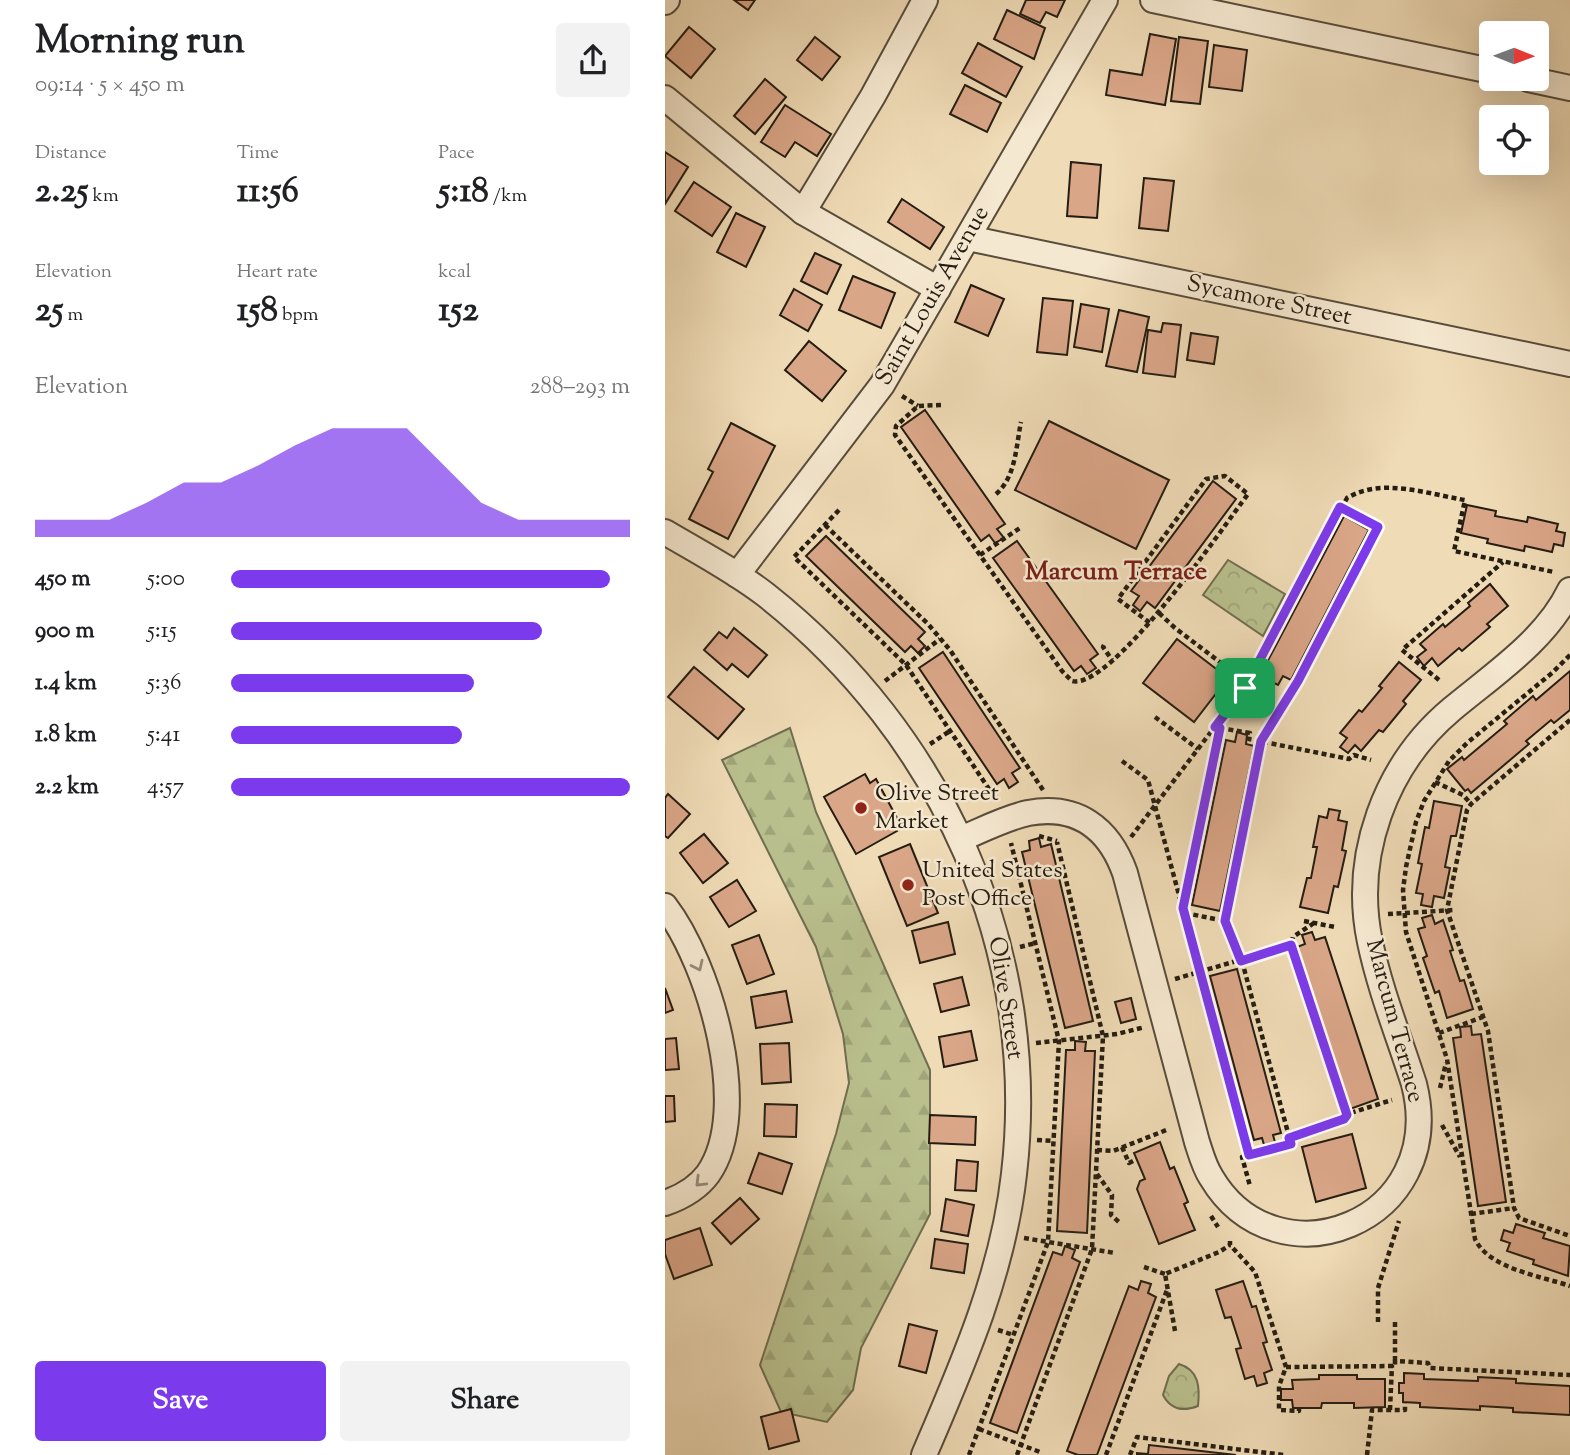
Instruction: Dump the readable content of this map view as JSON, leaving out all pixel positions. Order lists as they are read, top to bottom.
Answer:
{
  "streets": {
    "street": [
      "Saint Louis Avenue",
      "Sycamore Street",
      "Olive Street",
      "Marcum Terrace"
    ]
  },
  "crossings": [
    ["Saint Louis Avenue", "Sycamore Street"],
    ["Saint Louis Avenue", "Olive Street"],
    ["Olive Street", "Marcum Terrace"]
  ],
  "districts": ["Marcum Terrace"],
  "places": ["Olive Street Market", "United States Post Office"],
  "north": "right",
  "page": {
    "heading": ["Morning run", "09:14 · 5 × 450 m"],
    "stats": [
      ["Distance", "2.25 km"],
      ["Time", "11:56"],
      ["Pace", "5:18 /km"],
      ["Elevation", "25 m"],
      ["Heart rate", "158 bpm"],
      ["kcal", "152"]
    ],
    "chart": ["Elevation", "288–293 m"],
    "list": [
      {
        "name": "450 m",
        "note": "5:00"
      },
      {
        "name": "900 m",
        "note": "5:15"
      },
      {
        "name": "1.4 km",
        "note": "5:36"
      },
      {
        "name": "1.8 km",
        "note": "5:41"
      },
      {
        "name": "2.2 km",
        "note": "4:57"
      }
    ],
    "buttons": ["Save", "Share"]
  }
}
